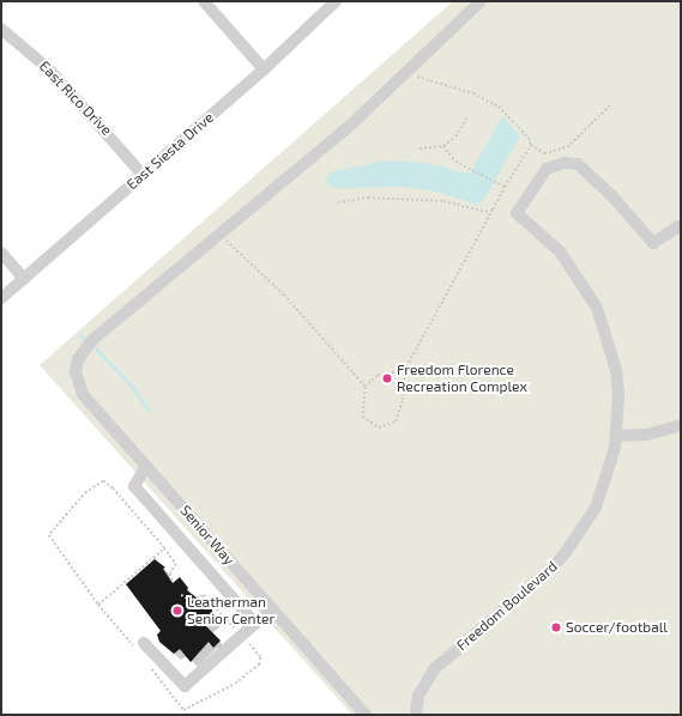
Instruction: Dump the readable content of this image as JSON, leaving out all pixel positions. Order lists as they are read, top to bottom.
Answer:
{
  "streets": {
    "street": [
      "East Rico Drive",
      "East Siesta Drive",
      "Senior Way",
      "Freedom Boulevard"
    ]
  },
  "crossings": [
    ["East Rico Drive", "East Siesta Drive"]
  ],
  "places": ["Freedom Florence Recreation Complex", "Leatherman Senior Center", "Soccer/football"]
}
